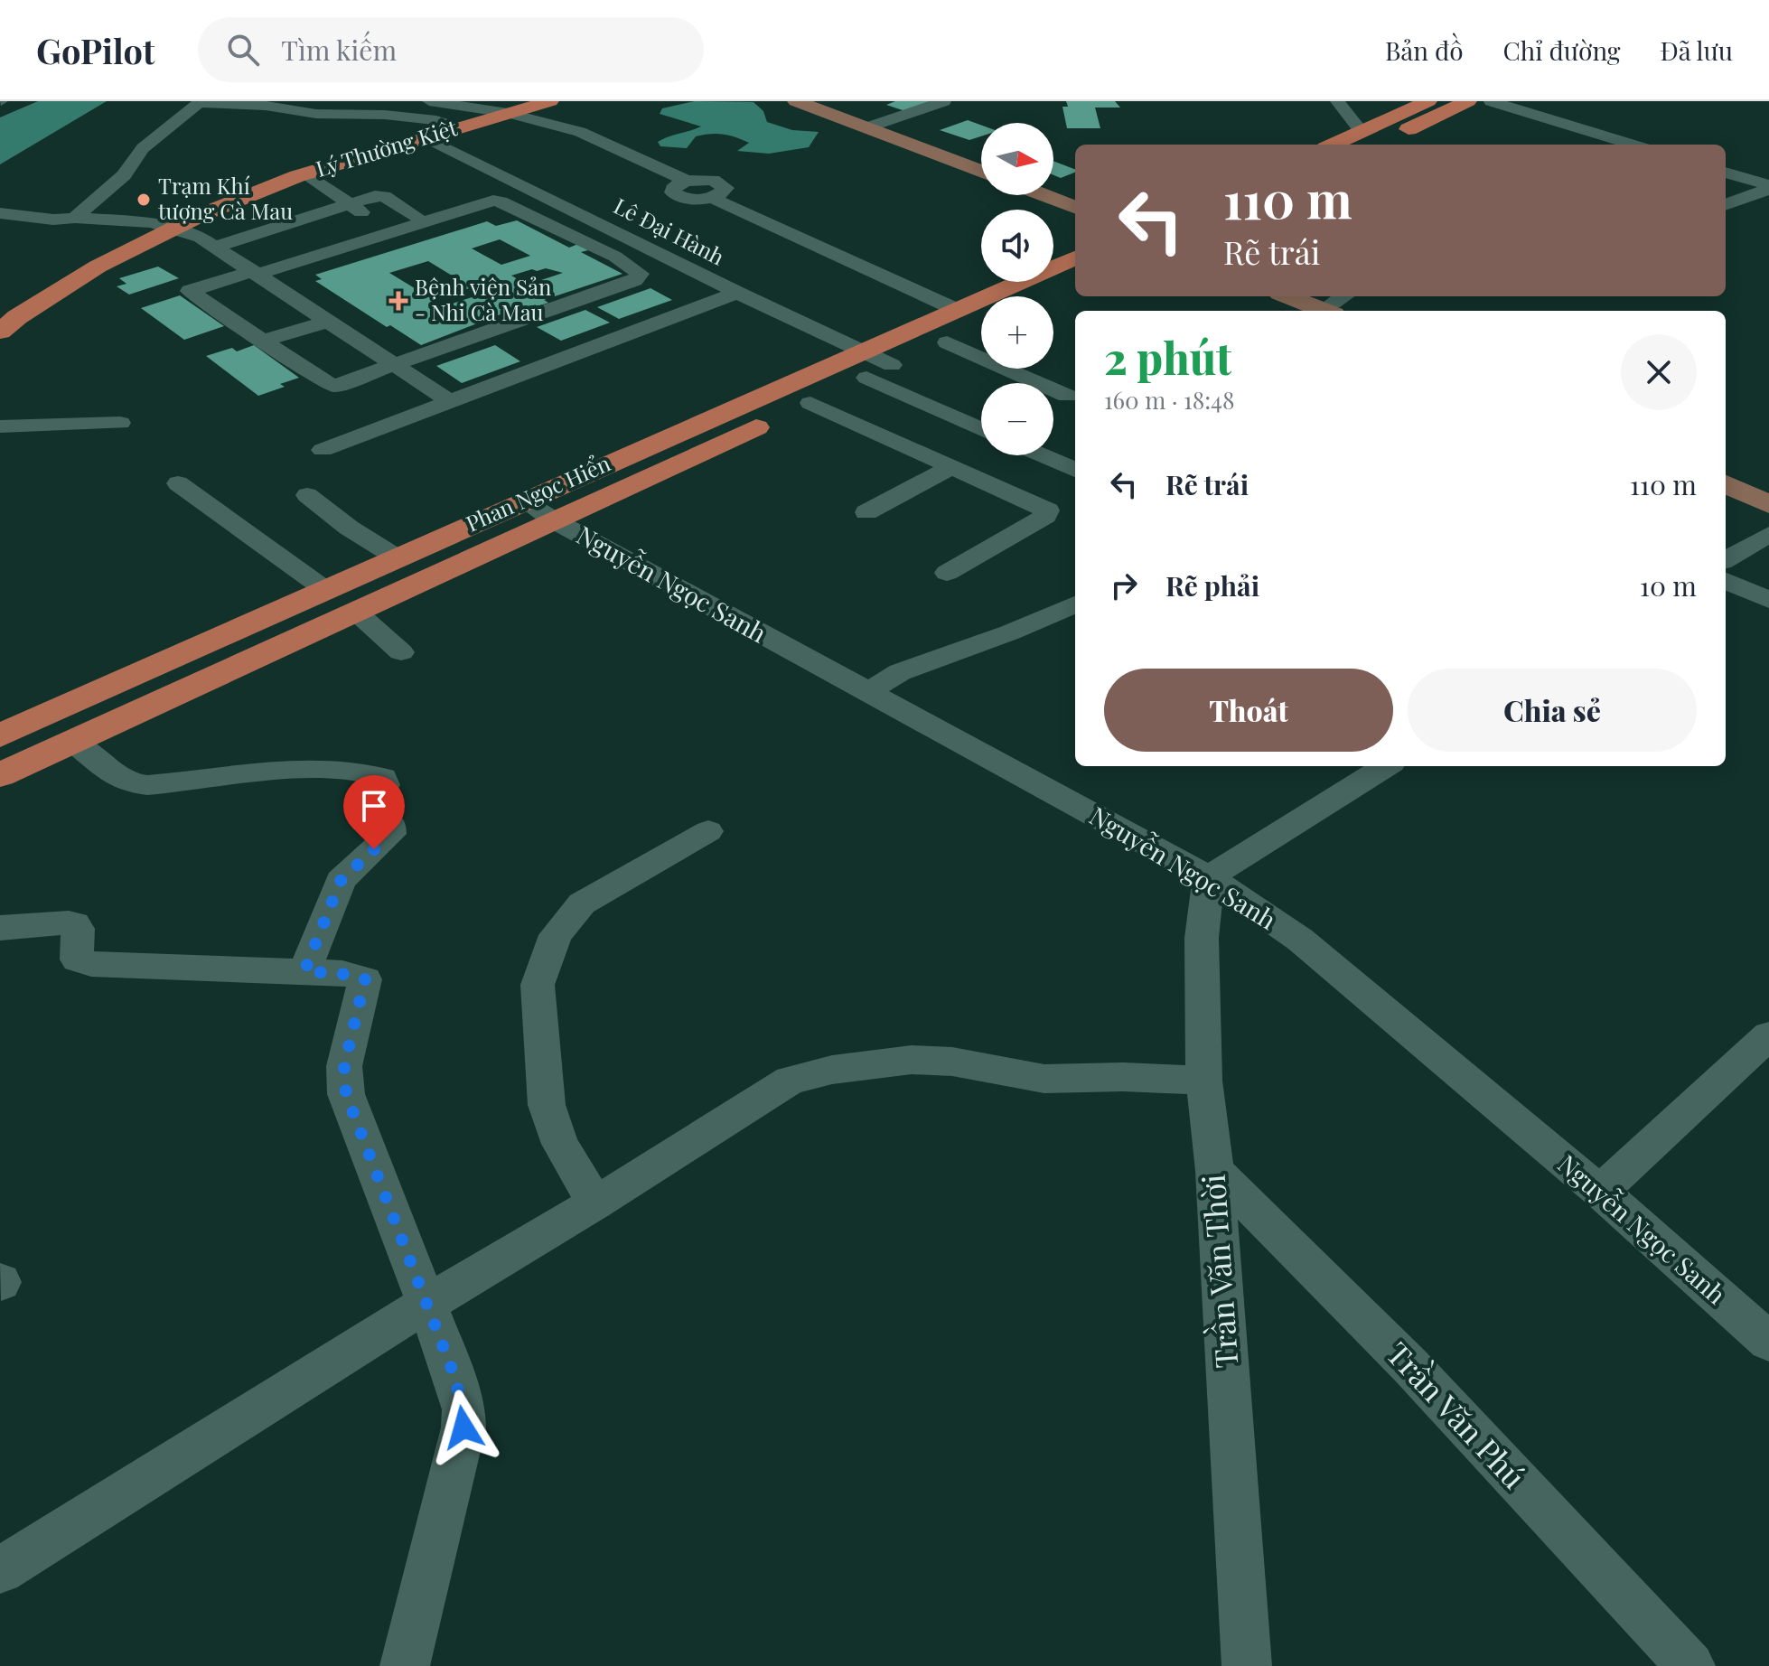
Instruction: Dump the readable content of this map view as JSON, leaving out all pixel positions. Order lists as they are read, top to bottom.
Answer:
{
  "streets": {
    "highway": ["Lý Thường Kiệt", "Phan Ngọc Hiển"],
    "street": [
      "Lê Đại Hành",
      "Nguyễn Ngọc Sanh",
      "Trần Văn Thời",
      "Trần Văn Phú"
    ]
  },
  "crossings": [
    ["Lý Thường Kiệt", "Lê Đại Hành"],
    ["Lê Đại Hành", "Phan Ngọc Hiển"],
    ["Phan Ngọc Hiển", "Nguyễn Ngọc Sanh"],
    ["Nguyễn Ngọc Sanh", "Trần Văn Thời"],
    ["Trần Văn Thời", "Trần Văn Phú"]
  ],
  "places": {
    "other": ["Trạm Khí tượng Cà Mau"],
    "health": ["Bệnh viện Sản - Nhi Cà Mau"]
  },
  "north": "right",
  "page": {
    "header": "GoPilot",
    "search": "Tìm kiếm",
    "nav": ["Bản đồ", "Chỉ đường", "Đã lưu"],
    "map_buttons": ["+", "−"],
    "turn": ["110 m", "Rẽ trái"],
    "heading": ["2 phút", "160 m · 18:48"],
    "list": [
      {
        "name": "Rẽ trái",
        "value": "110 m"
      },
      {
        "name": "Rẽ phải",
        "value": "10 m"
      }
    ],
    "buttons": ["Thoát", "Chia sẻ"]
  }
}
